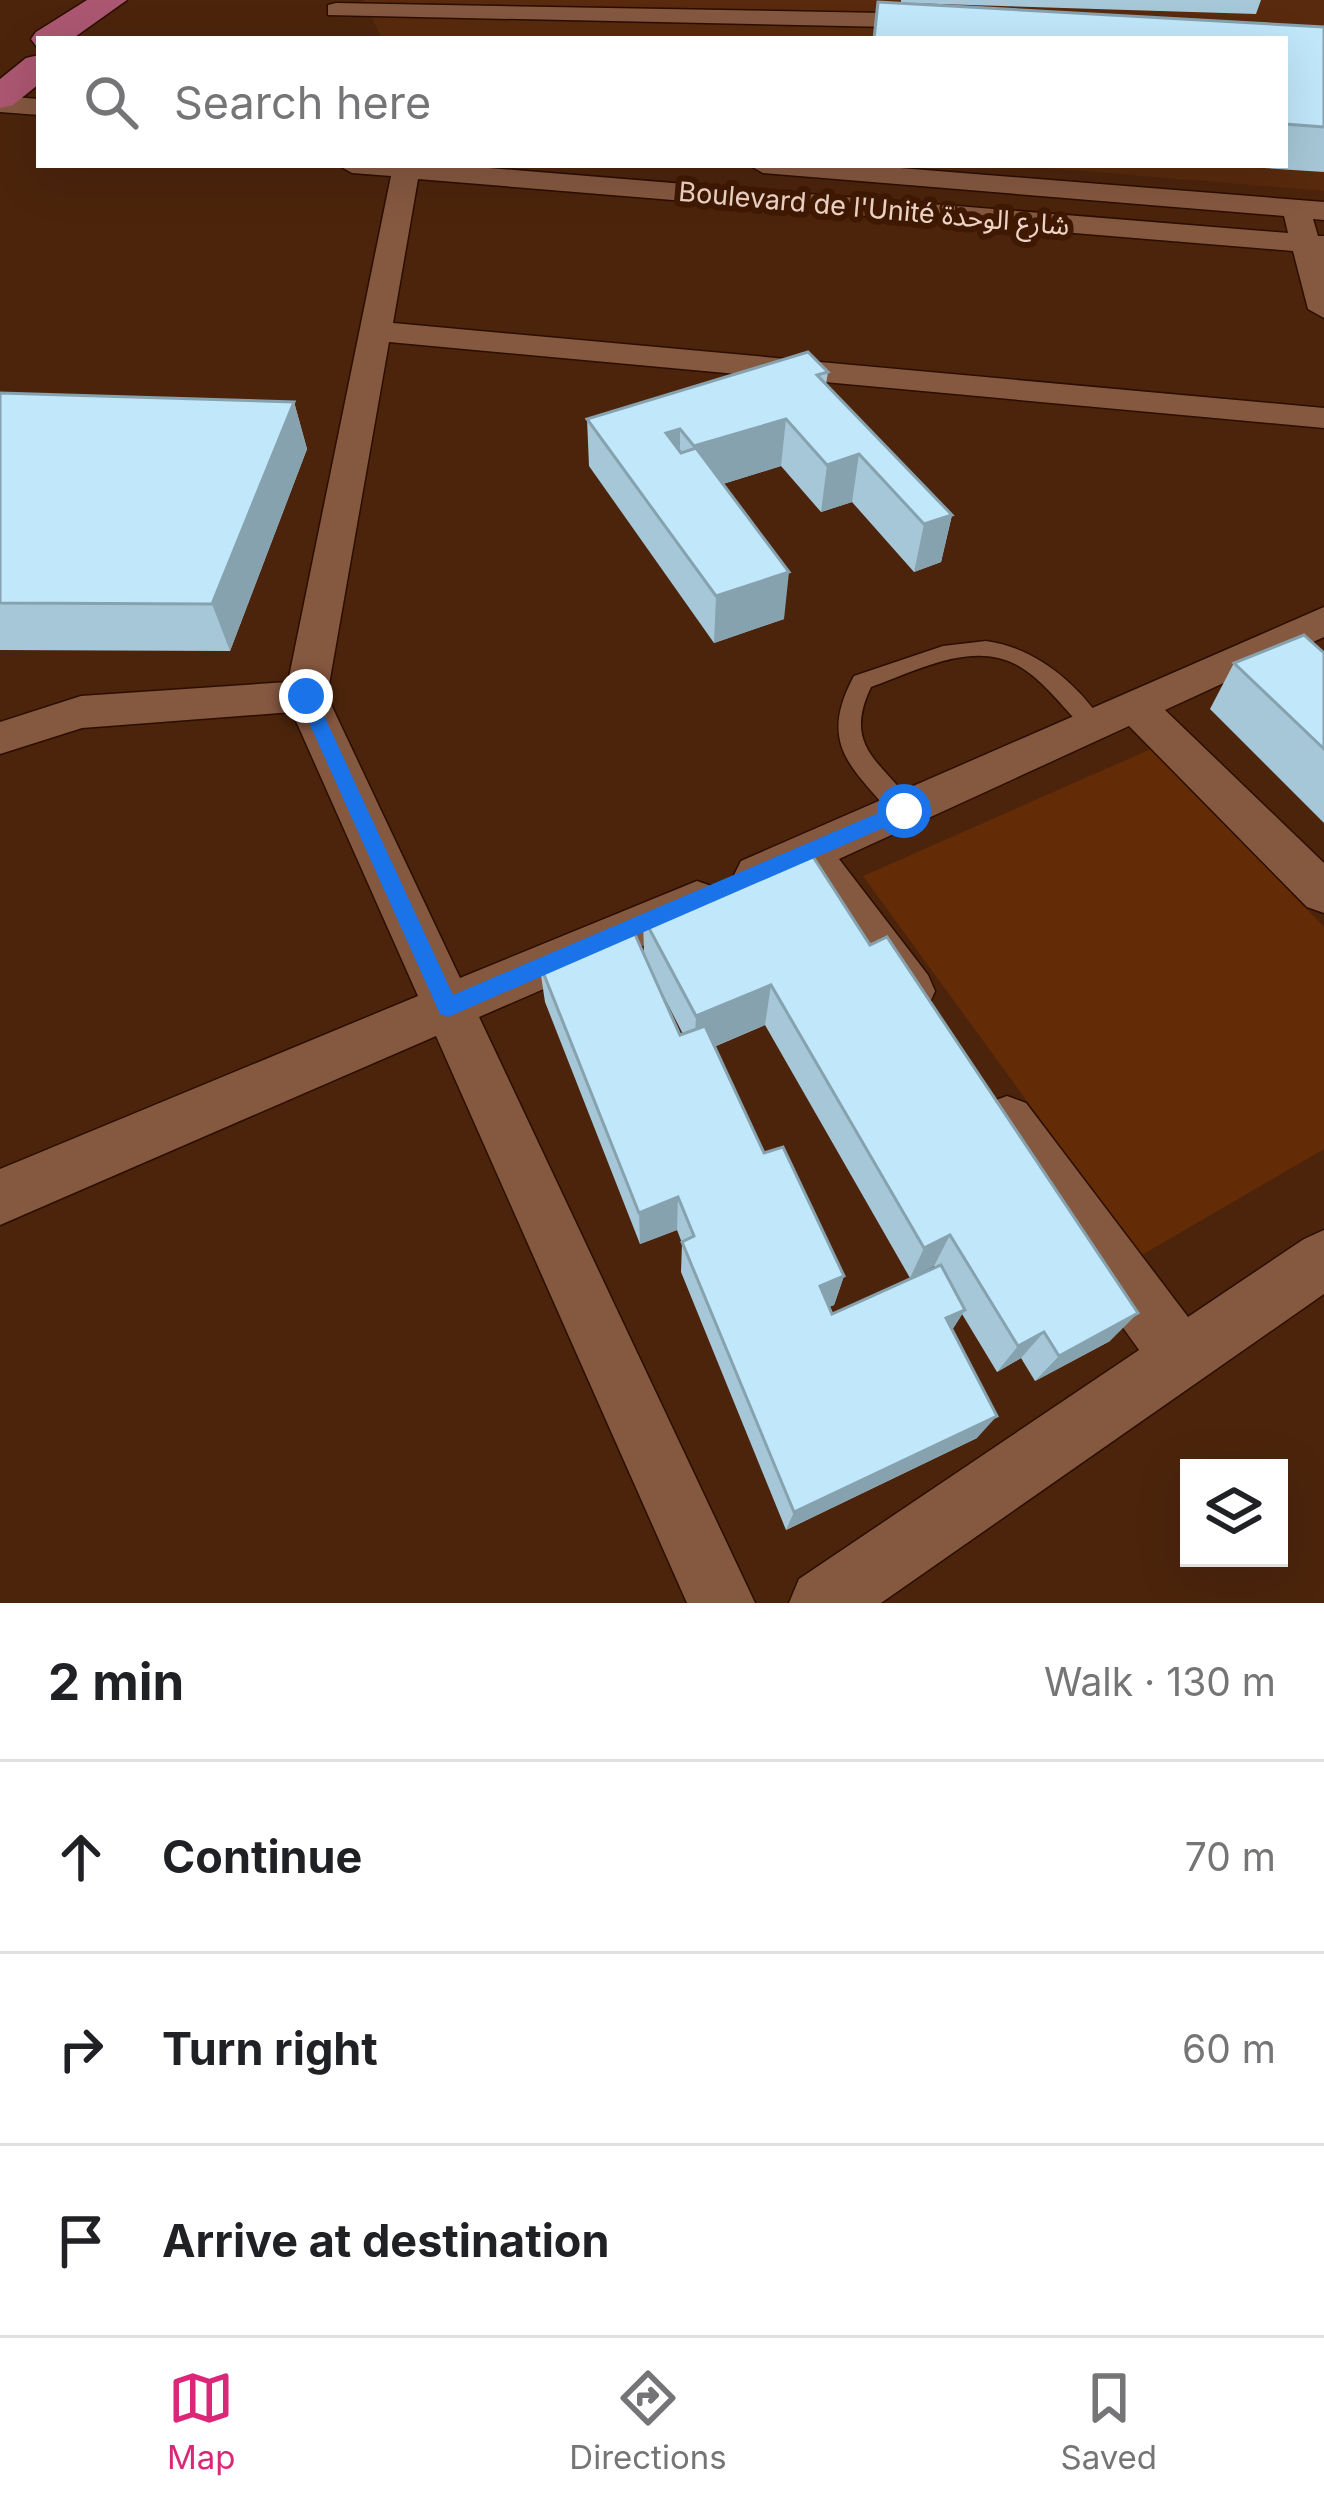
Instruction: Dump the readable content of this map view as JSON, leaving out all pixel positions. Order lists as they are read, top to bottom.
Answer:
{
  "streets": {
    "street": ["Boulevard de l'Unité شارع الوحدة"]
  },
  "page": {
    "search": "Search here",
    "heading": ["2 min", "Walk · 130 m"],
    "list": [
      ["Continue", "70 m"],
      ["Turn right", "60 m"],
      "Arrive at destination"
    ],
    "nav": ["Map", "Directions", "Saved"]
  }
}
